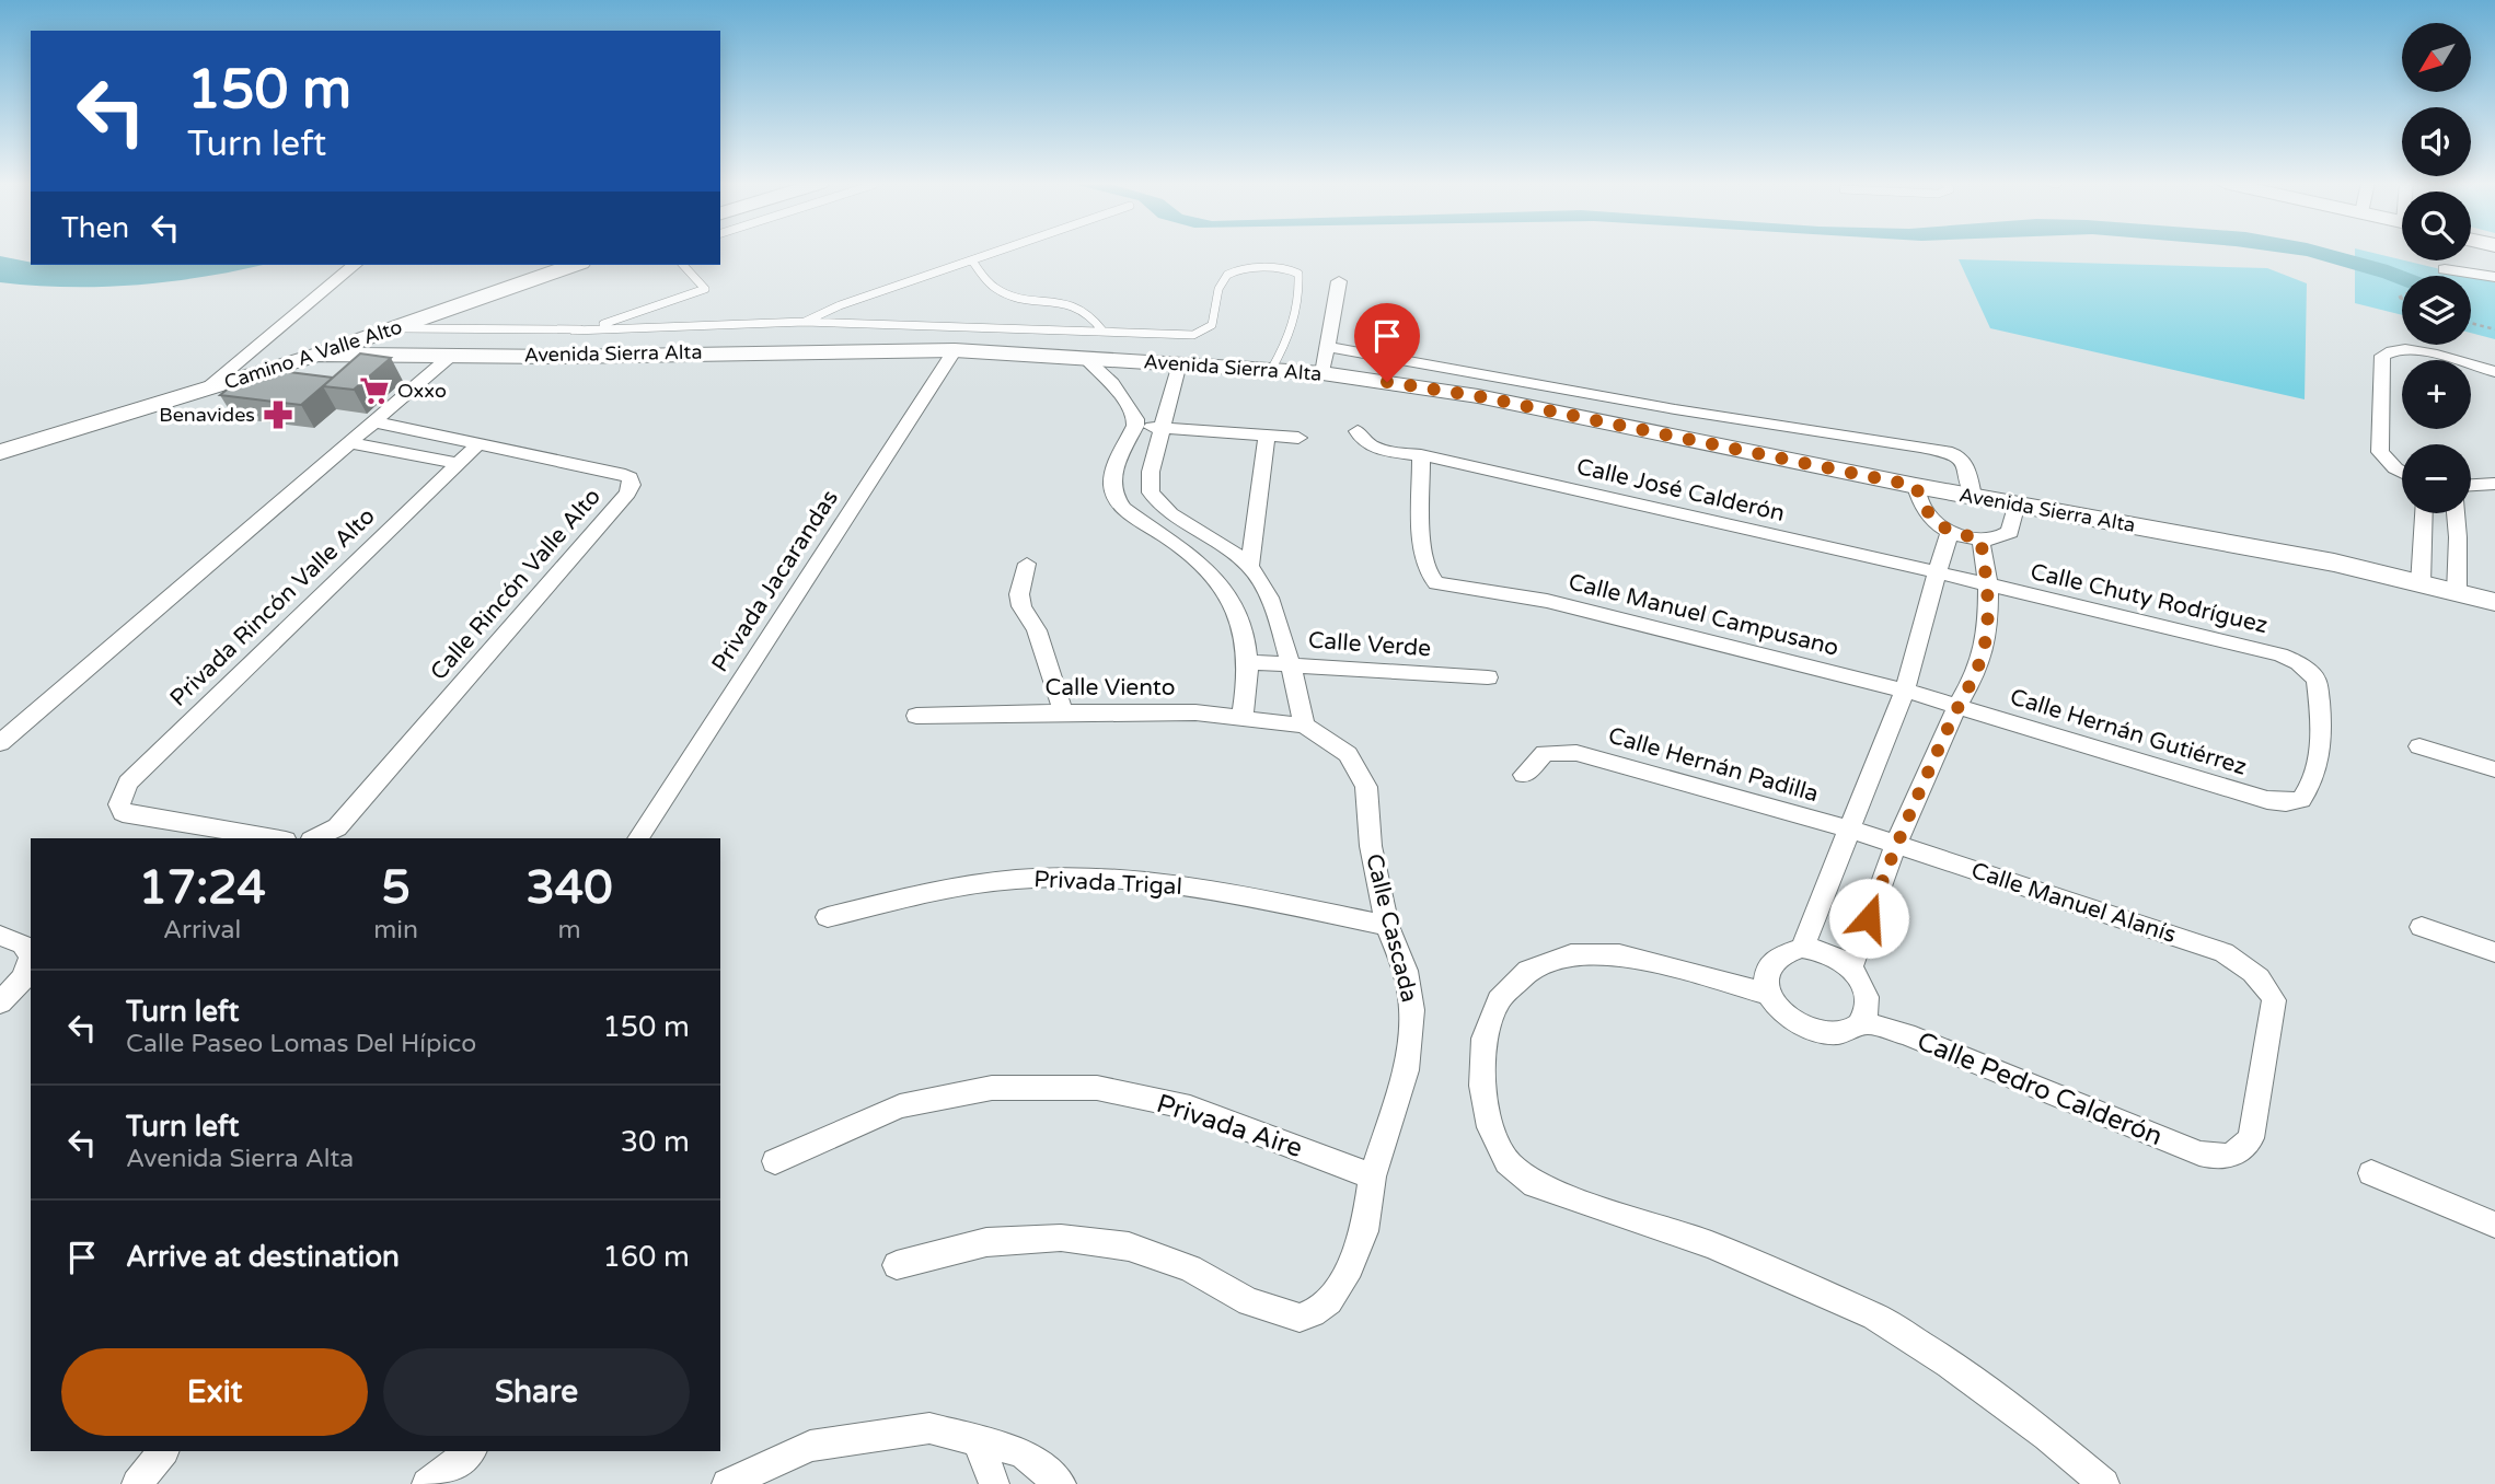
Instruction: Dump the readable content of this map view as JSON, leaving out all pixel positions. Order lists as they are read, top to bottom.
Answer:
{
  "streets": {
    "street": [
      "Avenida Sierra Alta",
      "Camino A Valle Alto",
      "Calle José Calderón",
      "Privada Jacarandas",
      "Calle Rincón Valle Alto",
      "Calle Chuty Rodríguez",
      "Privada Rincón Valle Alto",
      "Calle Manuel Campusano",
      "Calle Verde",
      "Calle Viento",
      "Calle Hernán Gutiérrez",
      "Calle Hernán Padilla",
      "Privada Trigal",
      "Calle Manuel Alanís",
      "Calle Cascada",
      "Calle Pedro Calderón",
      "Privada Aire"
    ]
  },
  "crossings": [
    ["Avenida Sierra Alta", "Camino A Valle Alto"],
    ["Avenida Sierra Alta", "Privada Jacarandas"],
    ["Calle José Calderón", "Calle Chuty Rodríguez"],
    ["Calle José Calderón", "Calle Manuel Campusano"],
    ["Calle Rincón Valle Alto", "Privada Rincón Valle Alto"],
    ["Calle Chuty Rodríguez", "Calle Hernán Gutiérrez"],
    ["Calle Manuel Campusano", "Calle Hernán Gutiérrez"],
    ["Calle Viento", "Calle Cascada"],
    ["Calle Hernán Padilla", "Calle Manuel Alanís"],
    ["Privada Trigal", "Calle Cascada"],
    ["Calle Manuel Alanís", "Calle Pedro Calderón"],
    ["Calle Cascada", "Privada Aire"]
  ],
  "places": {
    "supermarket": ["Oxxo"],
    "pharmacy": ["Benavides"]
  },
  "north": "bottom left",
  "page": {
    "map_buttons": ["+", "−"],
    "turn": ["150 m", "Turn left"],
    "then": "Then",
    "eta": [
      "17:24",
      "Arrival",
      "5",
      "min",
      "340",
      "m"
    ],
    "list": [
      {
        "name": "Turn left",
        "note": "Calle Paseo Lomas Del Hípico",
        "value": "150 m"
      },
      {
        "name": "Turn left",
        "note": "Avenida Sierra Alta",
        "value": "30 m"
      },
      {
        "name": "Arrive at destination",
        "value": "160 m"
      }
    ],
    "buttons": ["Exit", "Share"]
  }
}
